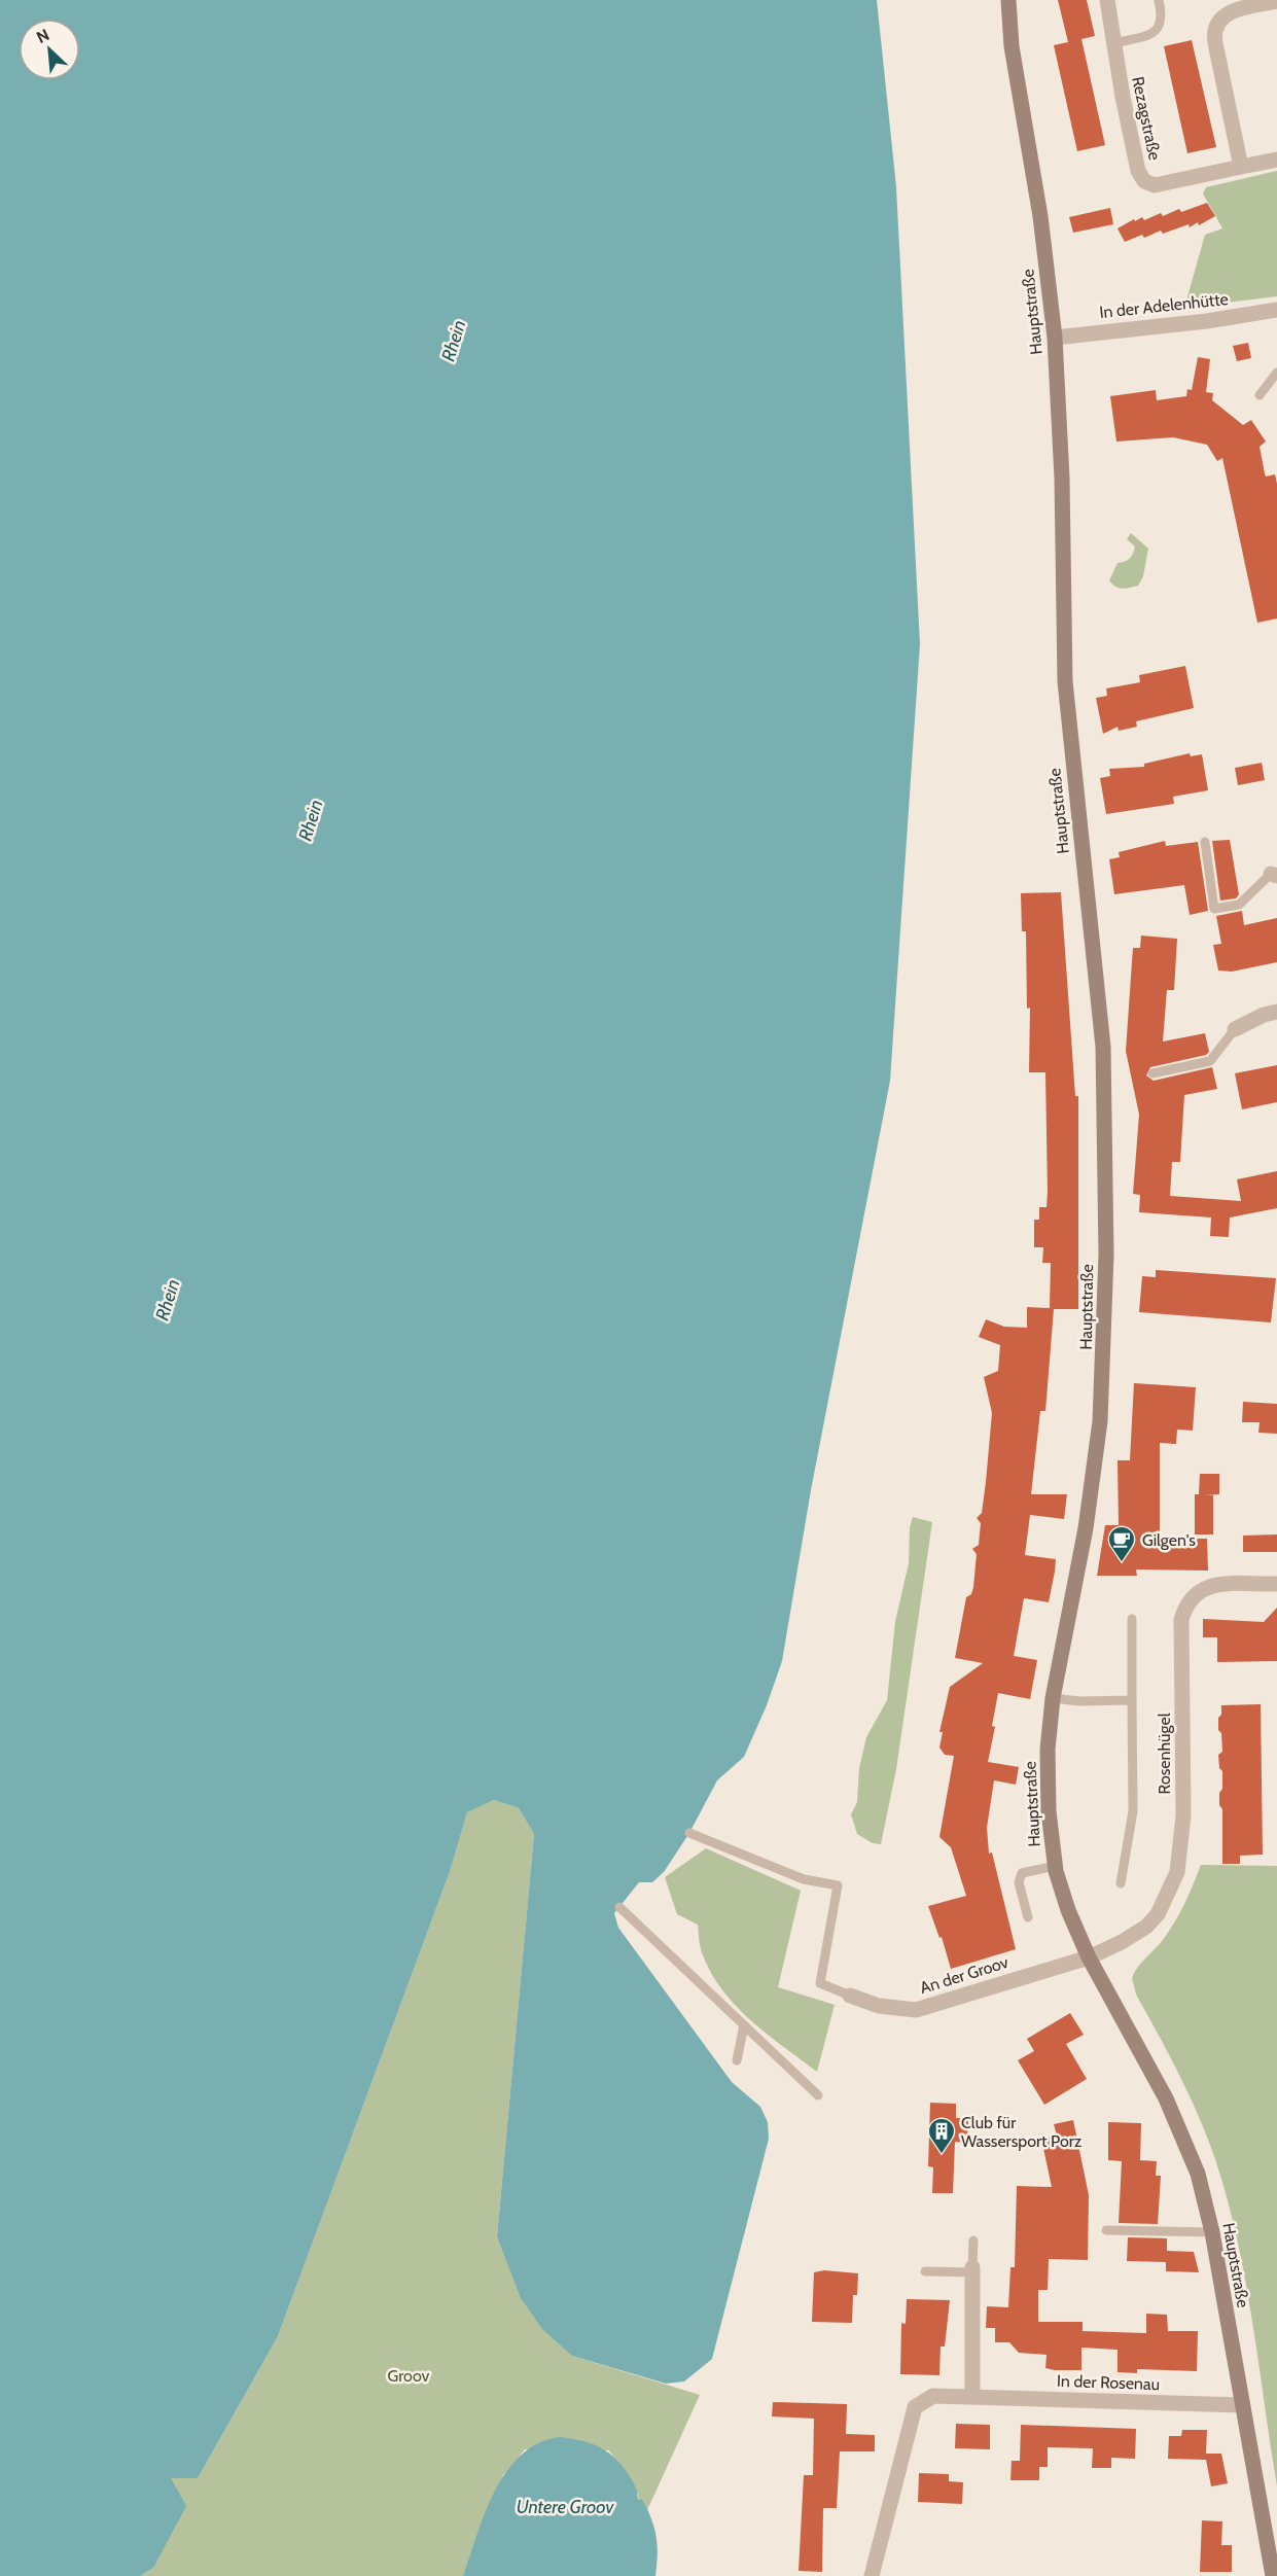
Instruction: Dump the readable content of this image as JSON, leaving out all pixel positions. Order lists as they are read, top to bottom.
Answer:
{
  "streets": {
    "main road": ["Hauptstraße"],
    "street": [
      "Rezagstraße",
      "In der Adelenhütte",
      "Rosenhügel",
      "An der Groov",
      "In der Rosenau"
    ]
  },
  "crossings": [
    ["In der Adelenhütte", "Hauptstraße"],
    ["Hauptstraße", "Rosenhügel"],
    ["Hauptstraße", "An der Groov"],
    ["Hauptstraße", "In der Rosenau"],
    ["Rosenhügel", "An der Groov"]
  ],
  "water": ["Rhein", "Untere Groov"],
  "parks": ["Groov"],
  "places": {
    "cafe": ["Gilgen's"],
    "building": ["Club für Wassersport Porz"]
  },
  "north": "top left"
}
